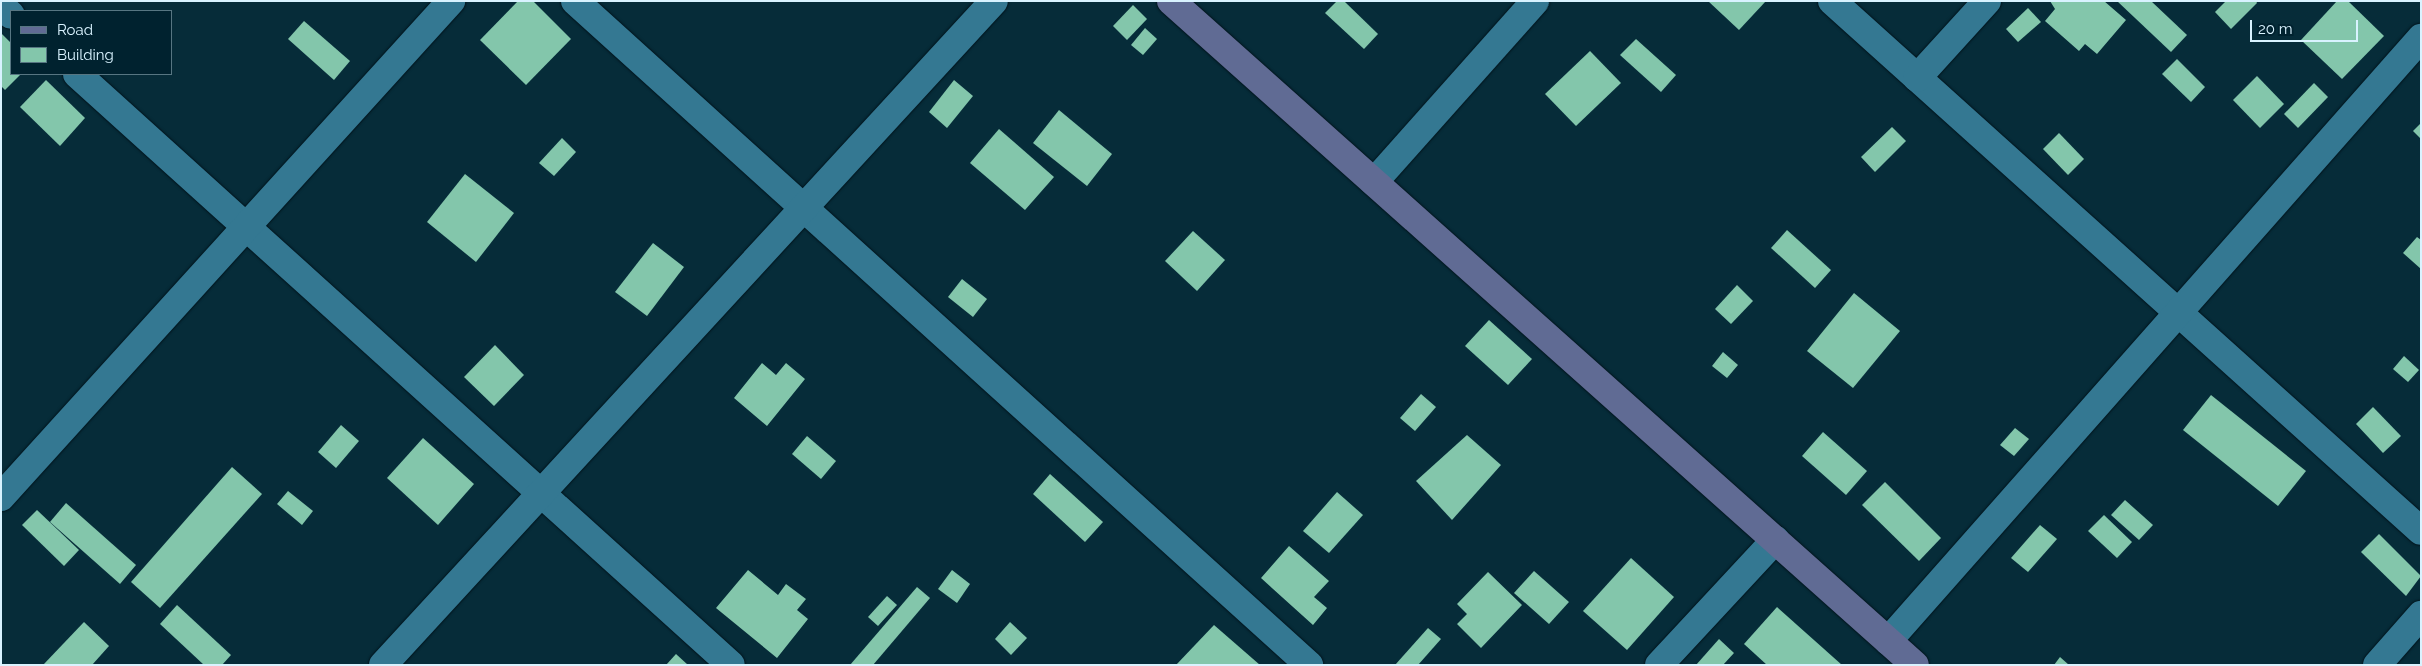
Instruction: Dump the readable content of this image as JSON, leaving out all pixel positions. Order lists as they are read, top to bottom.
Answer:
{
  "legend": ["Road", "Building"],
  "scale_bar": "20 m"
}
